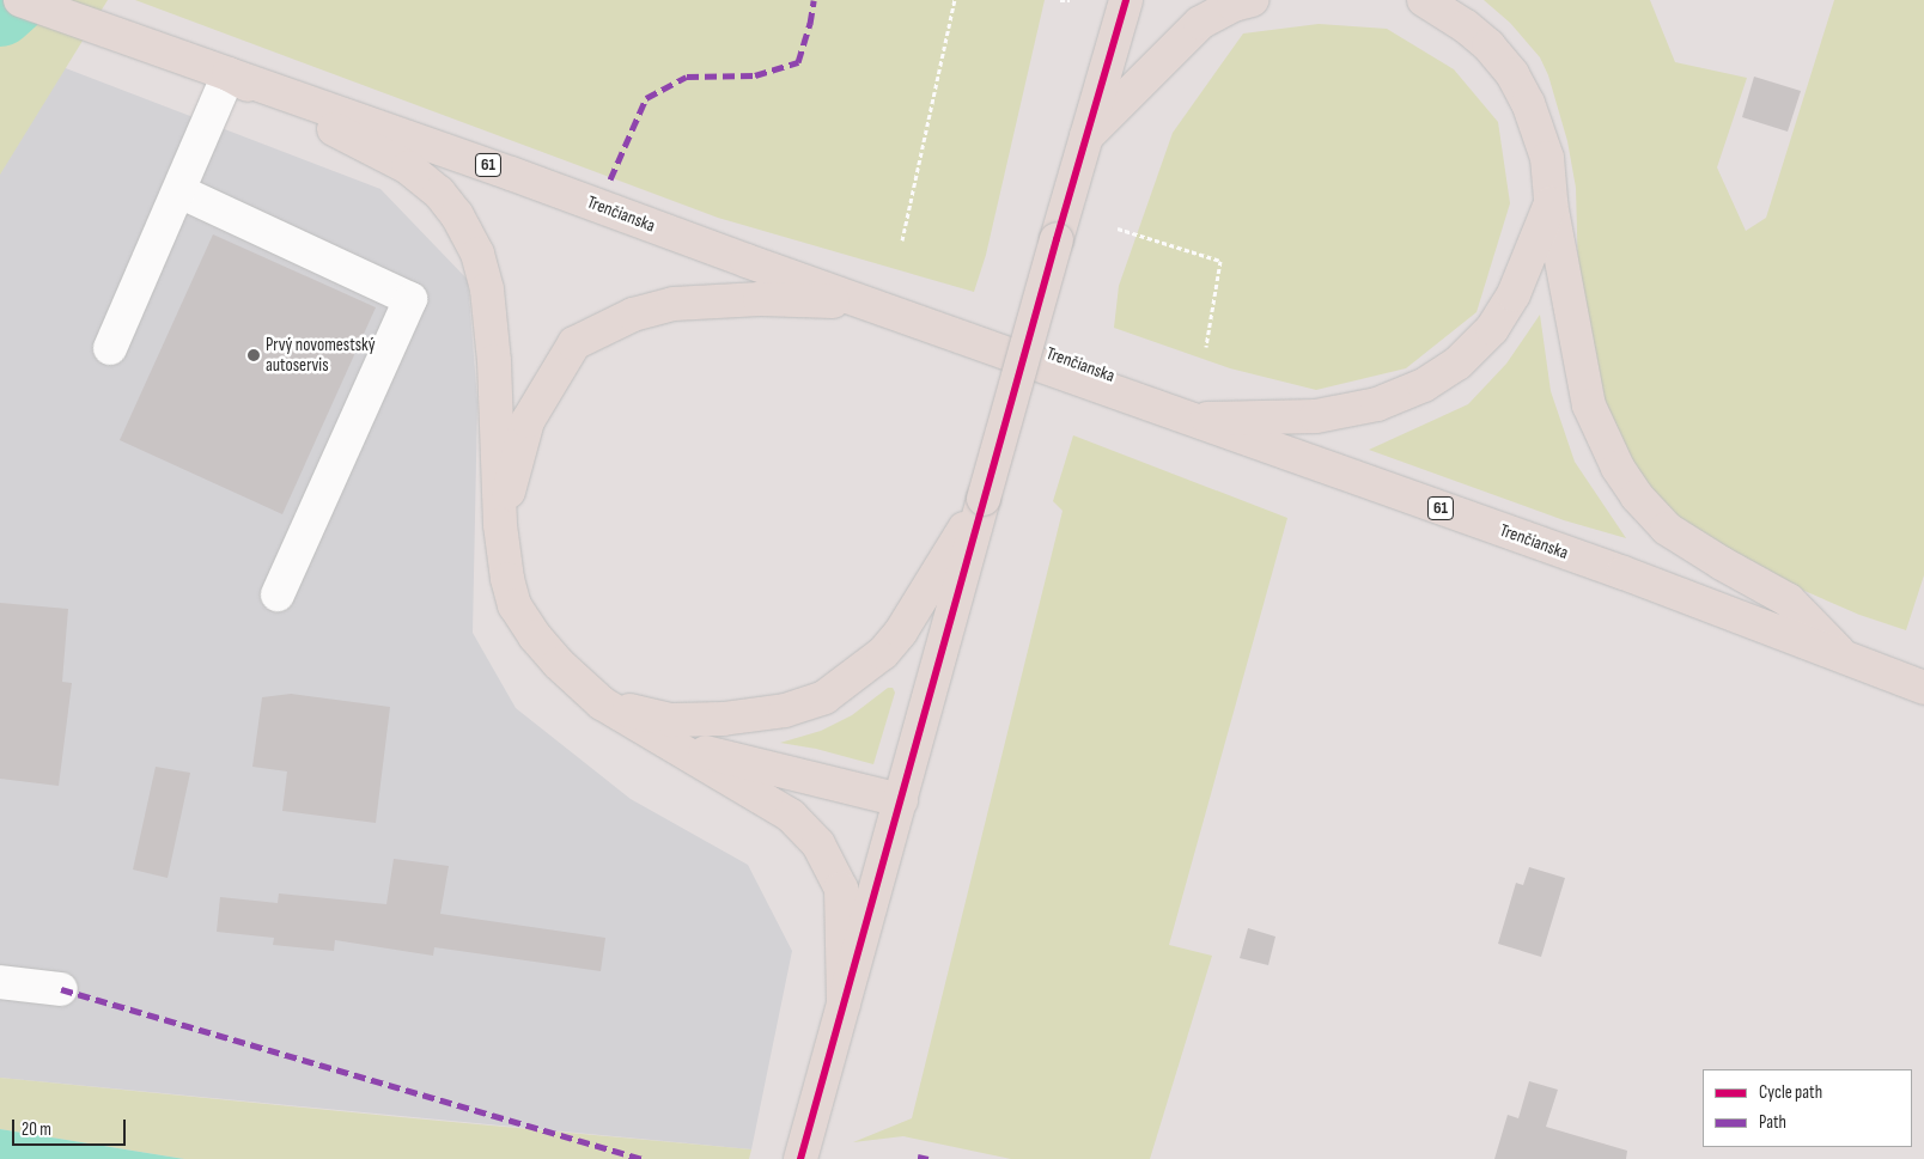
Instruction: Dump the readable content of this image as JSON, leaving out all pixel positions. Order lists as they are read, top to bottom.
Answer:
{
  "streets": {
    "main road": ["61", "Trenčianska"]
  },
  "crossings": [
    ["61", "Trenčianska"]
  ],
  "places": ["Prvý novomestský autoservis"],
  "legend": ["Cycle path", "Path"],
  "scale_bar": "20 m"
}
